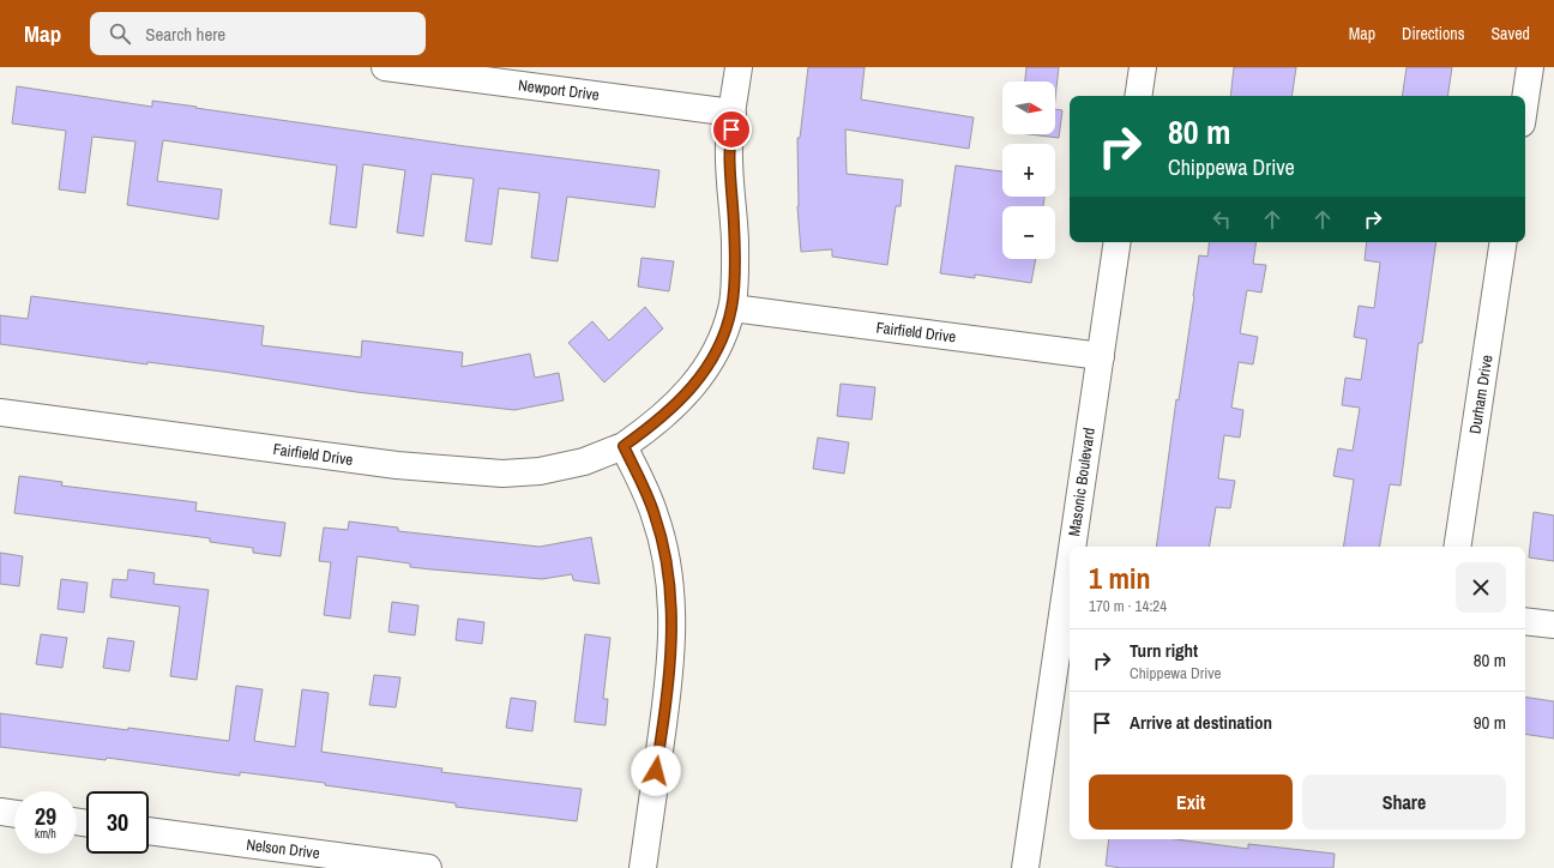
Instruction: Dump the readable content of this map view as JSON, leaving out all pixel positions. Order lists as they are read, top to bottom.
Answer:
{
  "streets": {
    "street": [
      "Newport Drive",
      "Fairfield Drive",
      "Durham Drive",
      "Masonic Boulevard",
      "Nelson Drive"
    ]
  },
  "crossings": [
    ["Newport Drive", "Fairfield Drive"],
    ["Fairfield Drive", "Masonic Boulevard"]
  ],
  "north": "right",
  "page": {
    "header": "Map",
    "search": "Search here",
    "nav": ["Map", "Directions", "Saved"],
    "map_buttons": ["+", "−"],
    "turn": ["80 m", "Chippewa Drive"],
    "heading": ["1 min", "170 m · 14:24"],
    "list": [
      {
        "name": "Turn right",
        "note": "Chippewa Drive",
        "value": "80 m"
      },
      {
        "name": "Arrive at destination",
        "value": "90 m"
      }
    ],
    "buttons": ["Exit", "Share"],
    "speed": "29 km/h",
    "limit": "30"
  }
}
